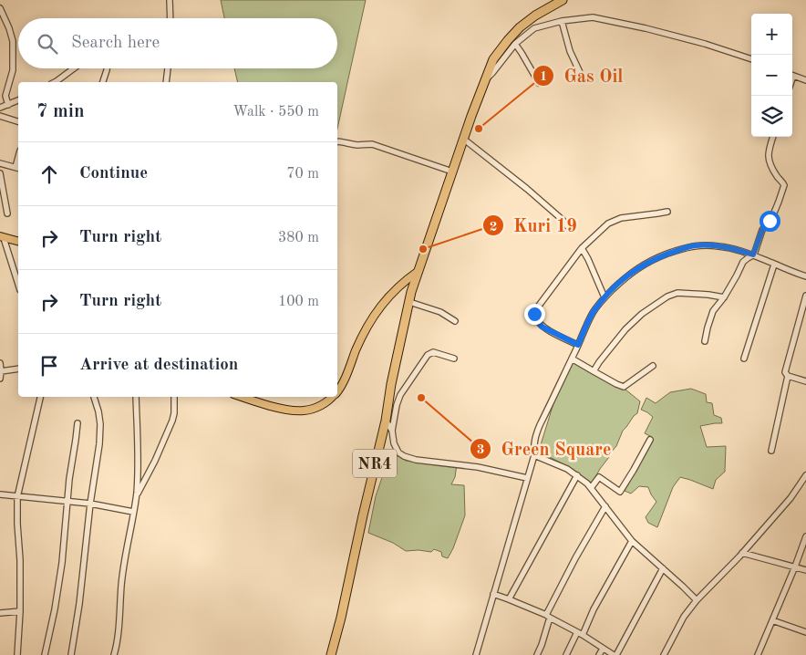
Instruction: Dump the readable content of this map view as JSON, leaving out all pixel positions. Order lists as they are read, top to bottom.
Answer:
{
  "streets": {
    "highway": ["NR4"]
  },
  "places": ["Gas Oil", "Kuri 19", "Green Square"],
  "page": {
    "map_buttons": ["+", "−"],
    "search": "Search here",
    "heading": ["7 min", "Walk · 550 m"],
    "list": [
      ["Continue", "70 m"],
      ["Turn right", "380 m"],
      ["Turn right", "100 m"],
      "Arrive at destination"
    ]
  }
}
